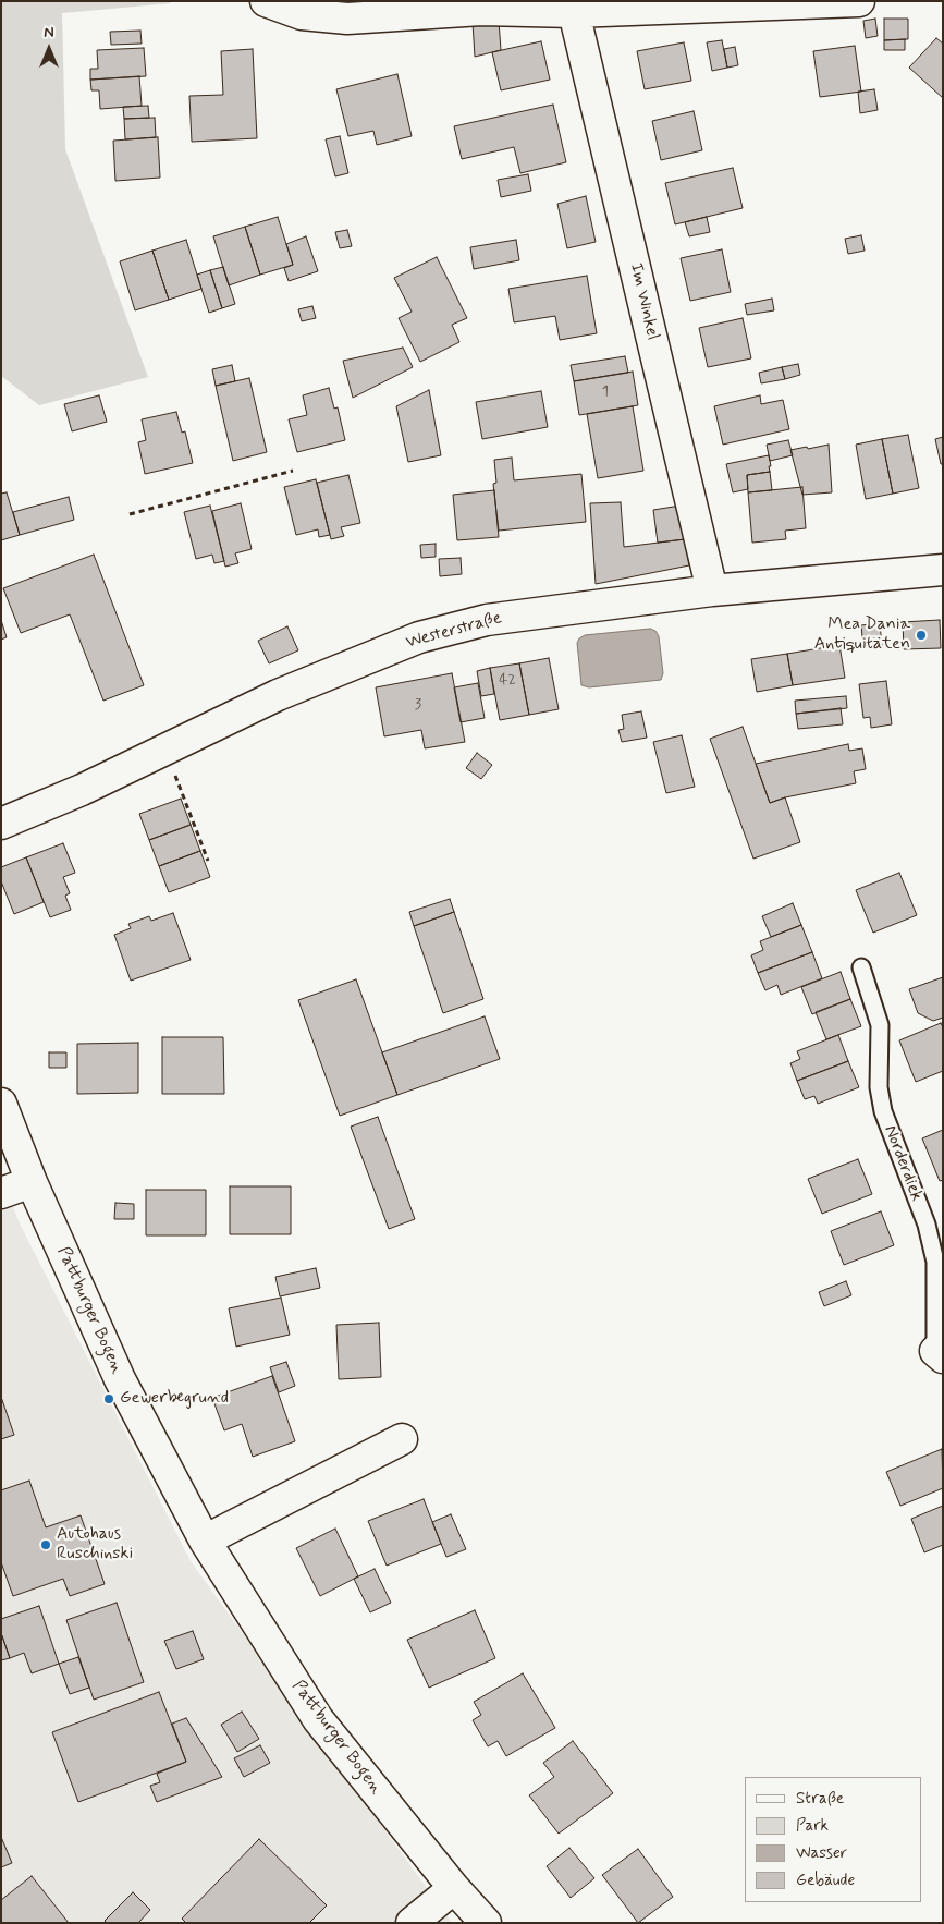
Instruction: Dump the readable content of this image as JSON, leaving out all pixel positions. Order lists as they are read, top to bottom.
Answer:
{
  "streets": {
    "street": ["Im Winkel", "Westerstraße", "Pattburger Bogen"],
    "lane": ["Norderdiek"]
  },
  "crossings": [
    ["Im Winkel", "Westerstraße"]
  ],
  "places": ["Mea Dania Antiquitäten", "Gewerbegrund", "Autohaus Ruschinski"],
  "house_numbers": ["1", "42", "3"],
  "legend": [
    "Straße",
    "Park",
    "Wasser",
    "Gebäude"
  ],
  "north": "top"
}
